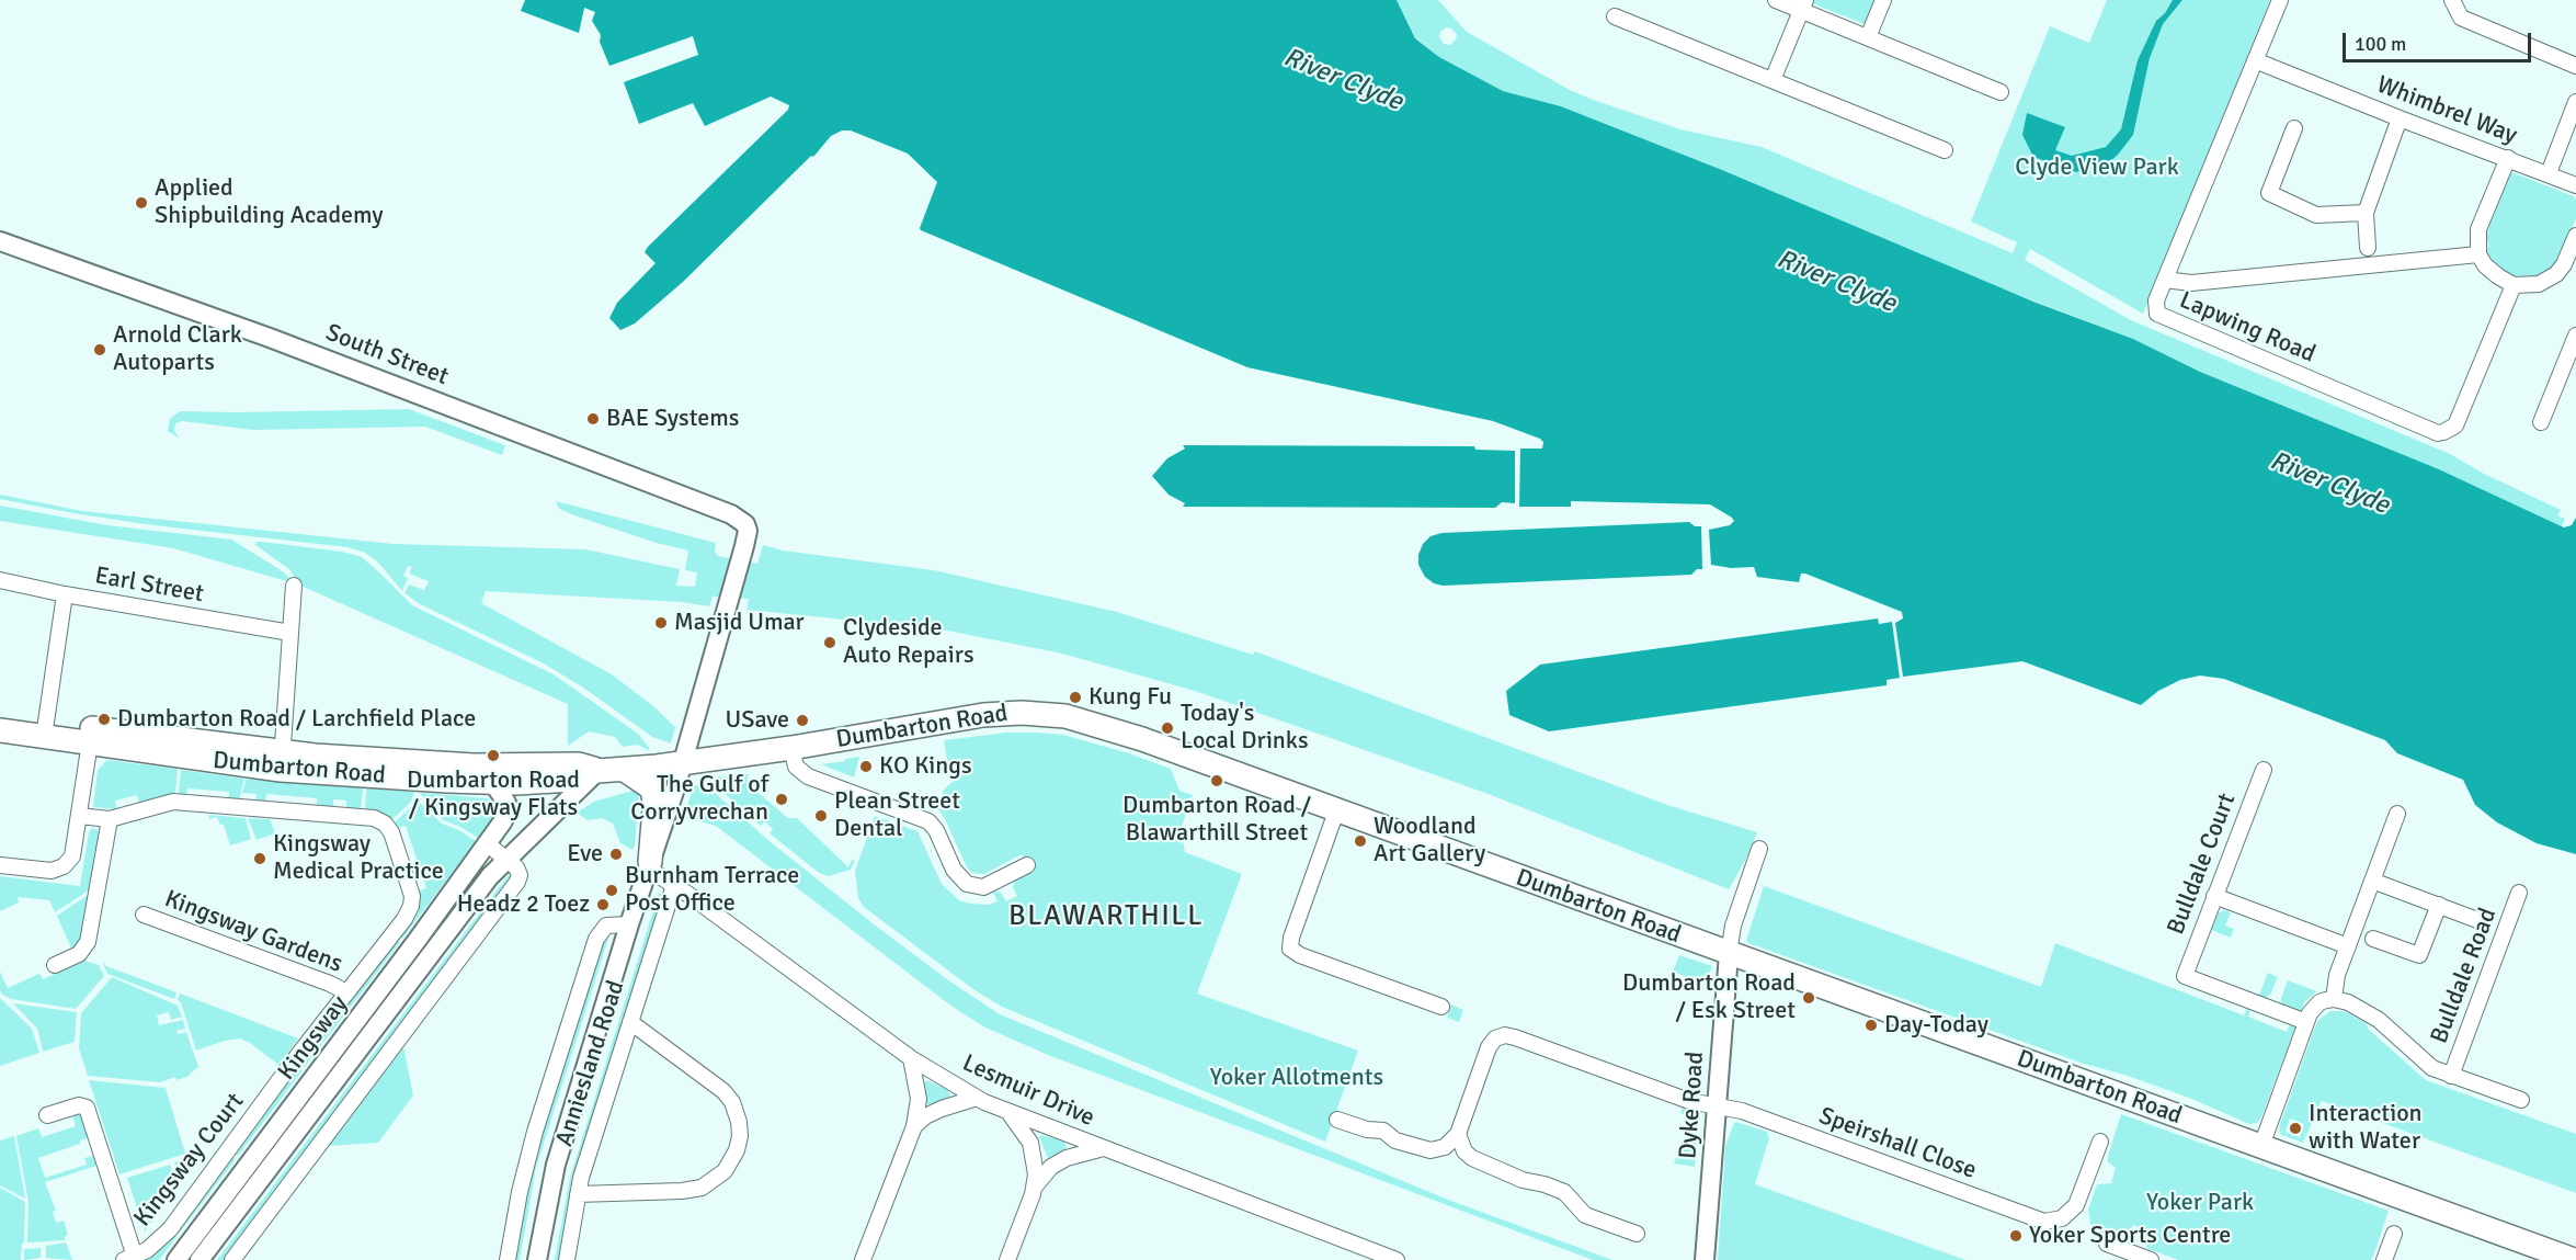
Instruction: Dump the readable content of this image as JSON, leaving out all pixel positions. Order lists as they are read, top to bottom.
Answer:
{
  "streets": {
    "main road": ["Dumbarton Road"],
    "street": [
      "Whimbrel Way",
      "Lapwing Road",
      "South Street",
      "Earl Street",
      "Bulldale Court",
      "Kingsway Gardens",
      "Bulldale Road",
      "Kingsway",
      "Anniesland Road",
      "Lesmuir Drive",
      "Dyke Road",
      "Speirshall Close",
      "Kingsway Court"
    ]
  },
  "crossings": [
    ["Whimbrel Way", "Lapwing Road"],
    ["South Street", "Anniesland Road"],
    ["Dumbarton Road", "Kingsway"],
    ["Dumbarton Road", "Anniesland Road"],
    ["Dumbarton Road", "Dyke Road"],
    ["Kingsway Gardens", "Kingsway Court"],
    ["Anniesland Road", "Lesmuir Drive"],
    ["Dyke Road", "Speirshall Close"]
  ],
  "districts": ["BLAWARTHILL"],
  "water": ["River Clyde"],
  "parks": ["Clyde View Park", "Yoker Allotments", "Yoker Park"],
  "places": [
    "Applied Shipbuilding Academy",
    "Arnold Clark Autoparts",
    "BAE Systems",
    "Masjid Umar",
    "Clydeside Auto Repairs",
    "Kung Fu",
    "Dumbarton Road / Larchfield Place",
    "USave",
    "Today's Local Drinks",
    "Dumbarton Road / Kingsway Flats",
    "KO Kings",
    "Dumbarton Road / Blawarthill Street",
    "The Gulf of Corryvrechan",
    "Plean Street Dental",
    "Woodland Art Gallery",
    "Eve",
    "Kingsway Medical Practice",
    "Burnham Terrace Post Office",
    "Headz 2 Toez",
    "Dumbarton Road / Esk Street",
    "Day-Today",
    "Interaction with Water",
    "Yoker Sports Centre"
  ],
  "scale_bar": "100 m"
}
